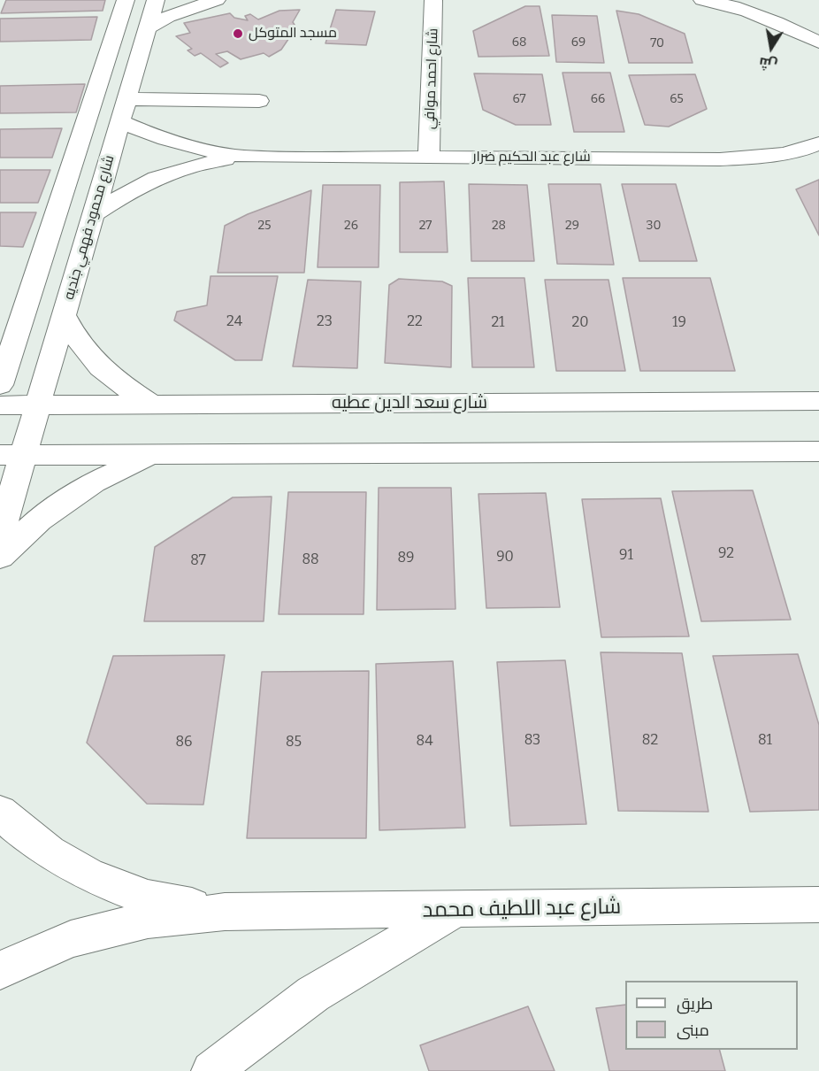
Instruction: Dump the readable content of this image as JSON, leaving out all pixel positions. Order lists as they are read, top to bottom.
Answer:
{
  "streets": {
    "street": [
      "شارع احمد موافي",
      "شارع عبد الحكيم ضرار",
      "شارع محمود فهمي جنديه",
      "شارع سعد الدين عطيه",
      "شارع عبد اللطيف محمد"
    ]
  },
  "crossings": [
    ["شارع احمد موافي", "شارع عبد الحكيم ضرار"],
    ["شارع عبد الحكيم ضرار", "شارع محمود فهمي جنديه"],
    ["شارع محمود فهمي جنديه", "شارع سعد الدين عطيه"]
  ],
  "places": ["مسجد المتوكل"],
  "house_numbers": [
    "68",
    "69",
    "70",
    "67",
    "66",
    "65",
    "25",
    "26",
    "27",
    "28",
    "29",
    "30",
    "24",
    "23",
    "22",
    "21",
    "20",
    "19",
    "92",
    "91",
    "90",
    "89",
    "88",
    "87",
    "83",
    "82",
    "81",
    "84",
    "86",
    "85"
  ],
  "legend": ["طريق", "مبنى"],
  "north": "bottom"
}
